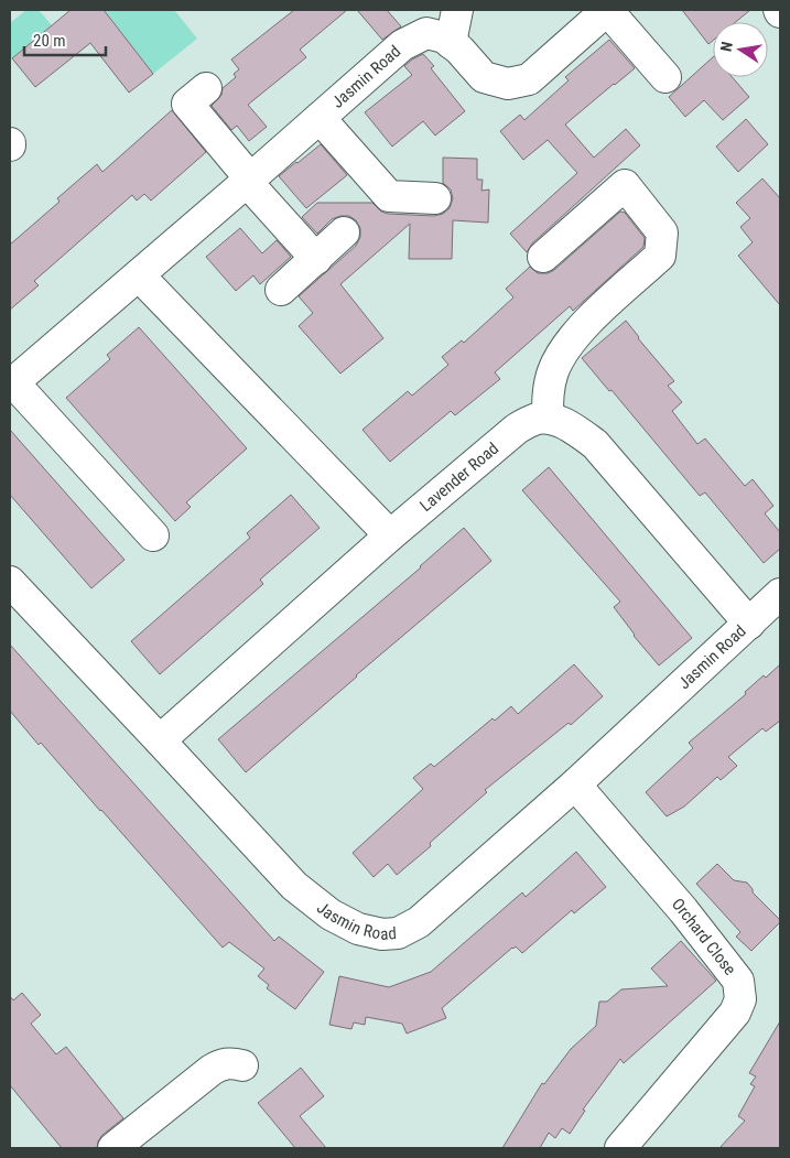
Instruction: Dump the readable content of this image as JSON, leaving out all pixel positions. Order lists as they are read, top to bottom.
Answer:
{
  "streets": {
    "street": ["Jasmin Road", "Lavender Road", "Orchard Close"]
  },
  "crossings": [
    ["Jasmin Road", "Lavender Road"],
    ["Jasmin Road", "Orchard Close"]
  ],
  "scale_bar": "20 m",
  "north": "left"
}
